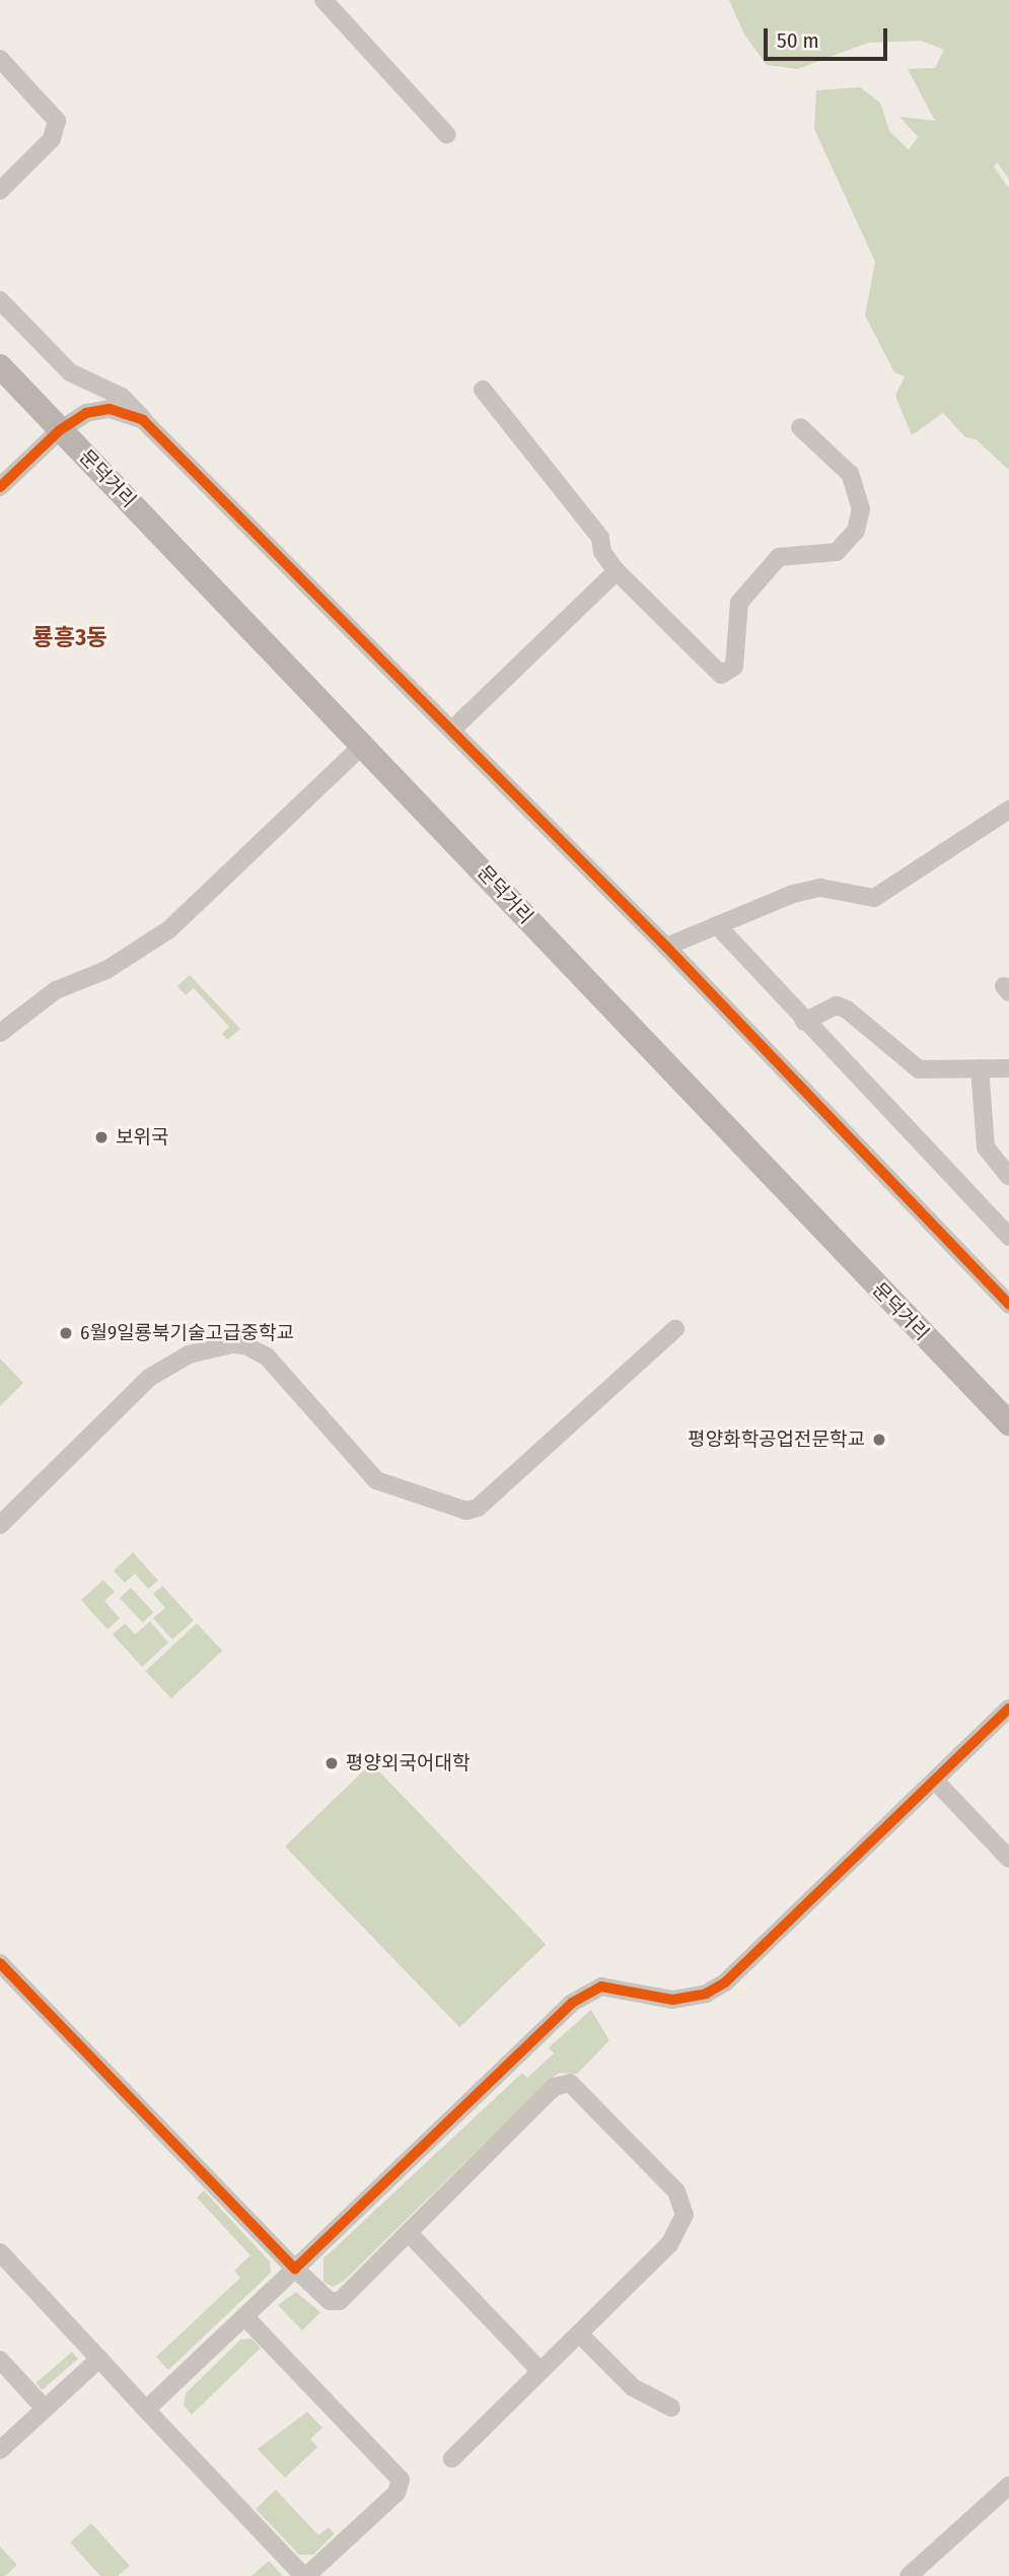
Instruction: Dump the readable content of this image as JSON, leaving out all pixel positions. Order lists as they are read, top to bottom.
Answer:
{
  "streets": {
    "main road": ["문덕거리"]
  },
  "districts": ["룡흥3동"],
  "places": [
    "보위국",
    "6월9일룡북기술고급중학교",
    "평양화학공업전문학교",
    "평양외국어대학"
  ],
  "scale_bar": "50 m"
}
